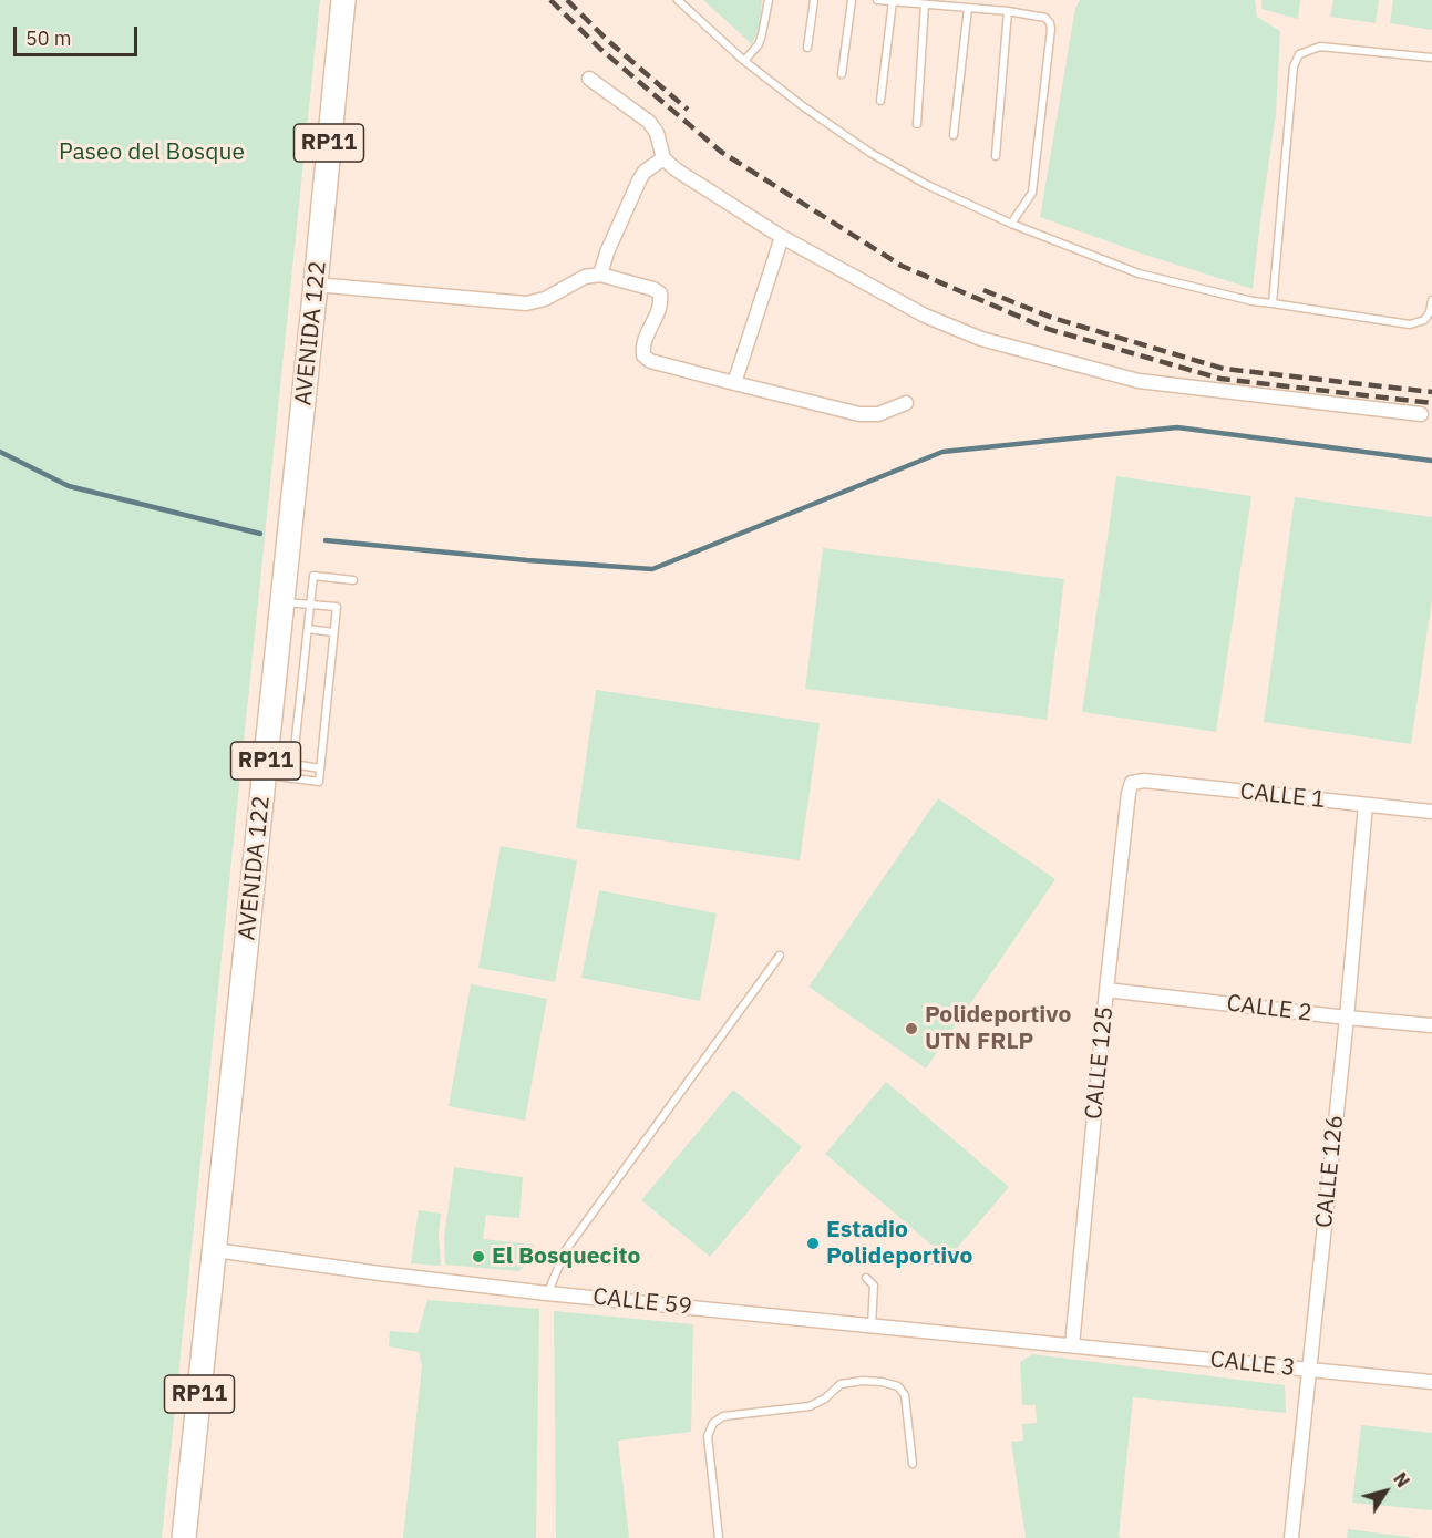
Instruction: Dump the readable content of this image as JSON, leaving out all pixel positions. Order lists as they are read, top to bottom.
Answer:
{
  "streets": {
    "highway": ["RP11", "AVENIDA 122"],
    "street": [
      "CALLE 1",
      "CALLE 2",
      "CALLE 125",
      "CALLE 126",
      "CALLE 59",
      "CALLE 3"
    ]
  },
  "crossings": [
    ["AVENIDA 122", "CALLE 59"],
    ["CALLE 1", "CALLE 125"],
    ["CALLE 1", "CALLE 126"],
    ["CALLE 2", "CALLE 125"],
    ["CALLE 2", "CALLE 126"],
    ["CALLE 125", "CALLE 59"],
    ["CALLE 125", "CALLE 3"],
    ["CALLE 126", "CALLE 3"],
    ["CALLE 59", "CALLE 3"]
  ],
  "parks": ["Paseo del Bosque"],
  "places": ["Polideportivo UTN FRLP", "Estadio Polideportivo", "El Bosquecito"],
  "scale_bar": "50 m",
  "north": "top right"
}
